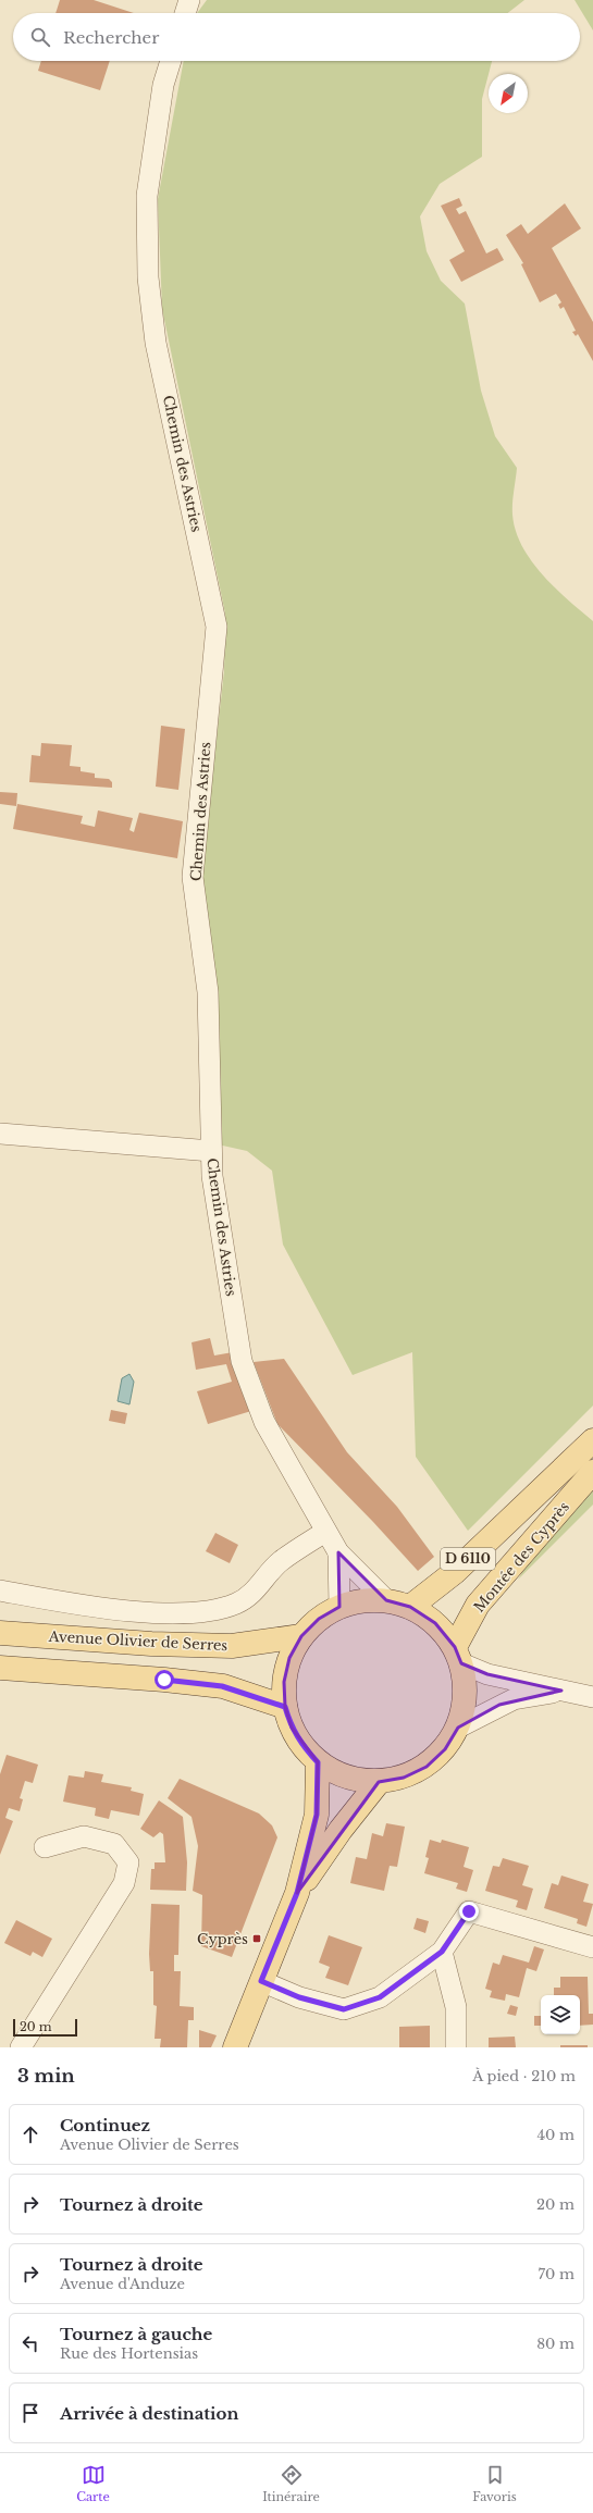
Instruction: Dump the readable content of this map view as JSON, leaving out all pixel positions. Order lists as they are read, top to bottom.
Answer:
{
  "streets": {
    "main road": ["Montée des Cyprès", "D 6110", "Avenue Olivier de Serres"],
    "street": ["Chemin des Astries"]
  },
  "places": {
    "transit": ["Cyprès"]
  },
  "scale_bar": "20 m",
  "north": "bottom left",
  "page": {
    "search": "Rechercher",
    "scale": "20 m",
    "heading": ["3 min", "À pied · 210 m"],
    "list": [
      ["Continuez", "Avenue Olivier de Serres", "40 m"],
      ["Tournez à droite", "20 m"],
      ["Tournez à droite", "Avenue d'Anduze", "70 m"],
      ["Tournez à gauche", "Rue des Hortensias", "80 m"],
      "Arrivée à destination"
    ],
    "nav": ["Carte", "Itinéraire", "Favoris"]
  }
}
